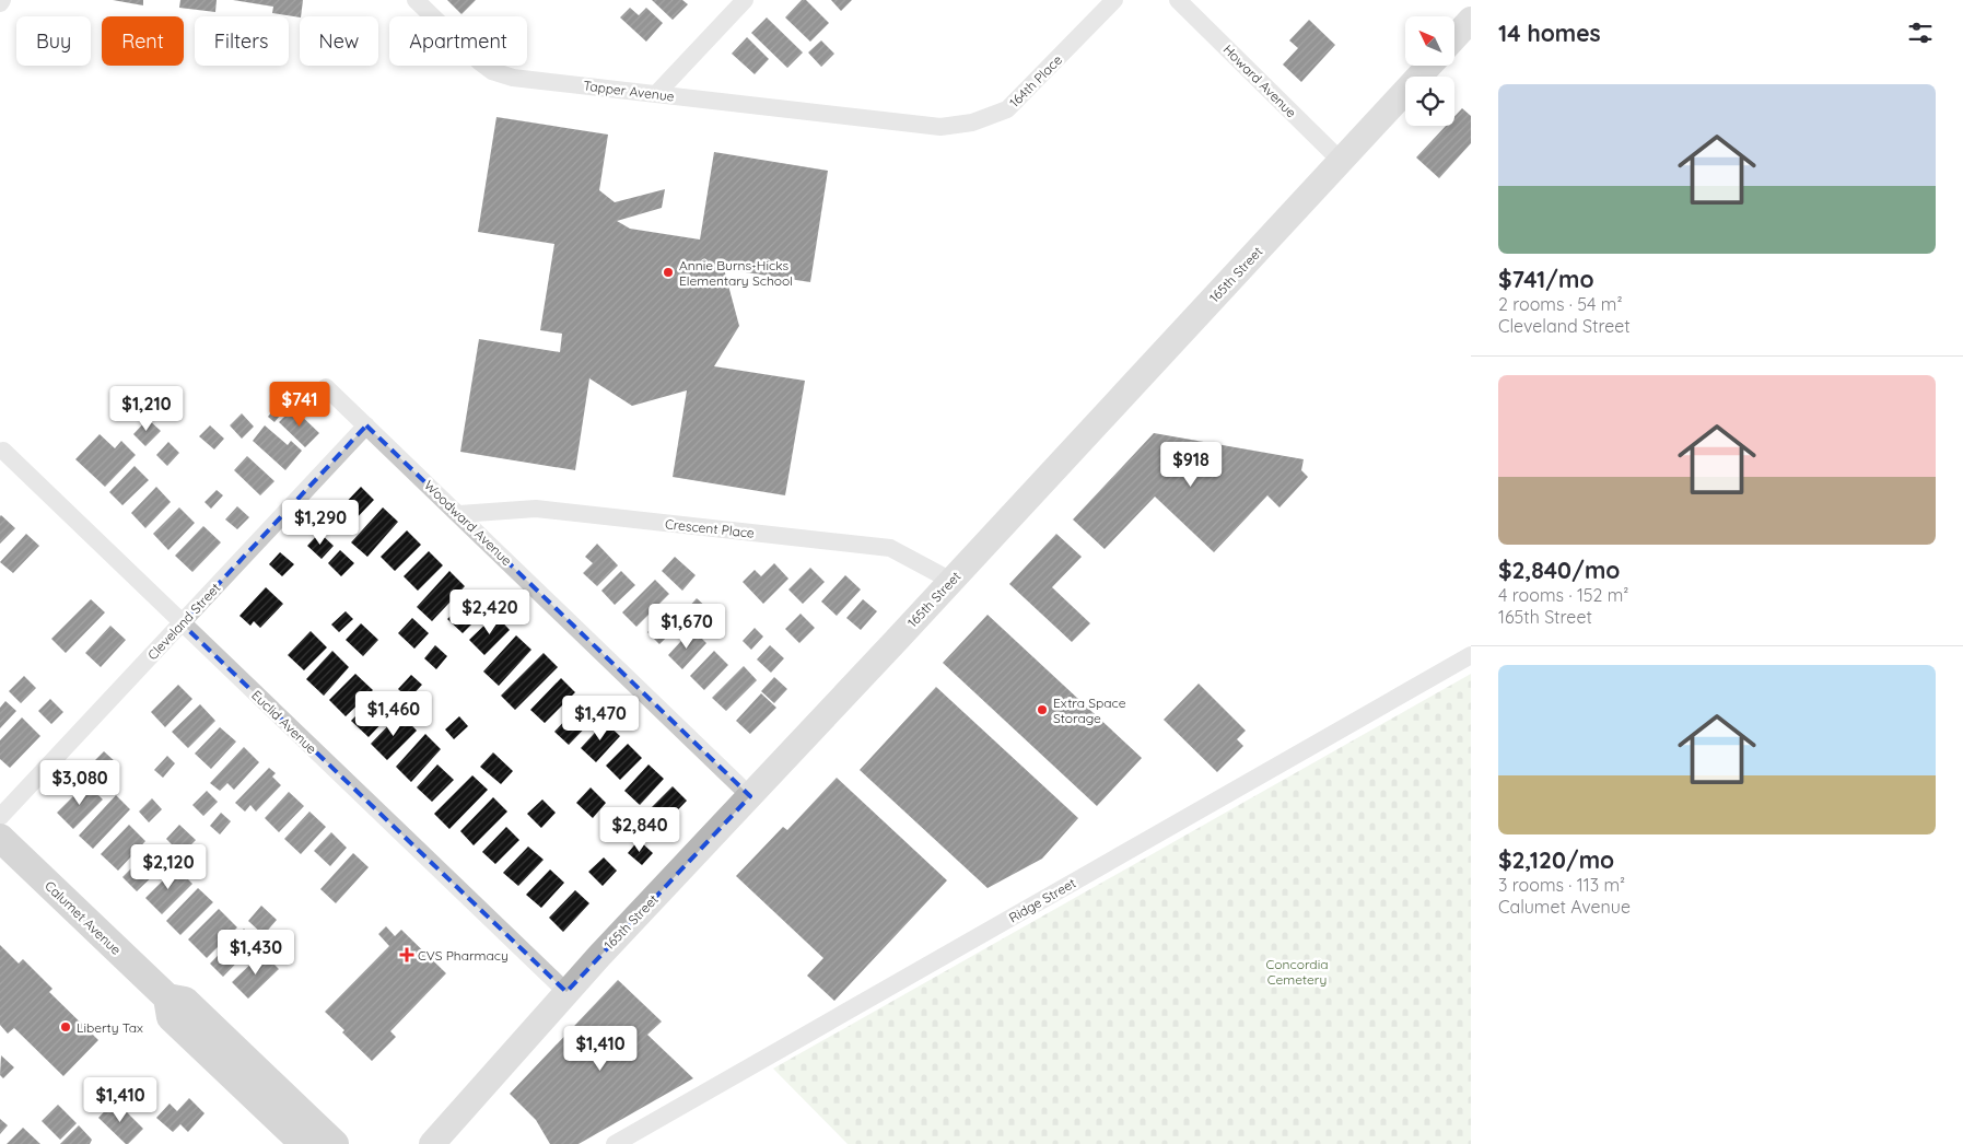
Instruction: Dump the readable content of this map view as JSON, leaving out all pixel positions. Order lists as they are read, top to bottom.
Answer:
{
  "streets": {
    "main road": ["165th Street", "Calumet Avenue"],
    "street": [
      "164th Place",
      "Howard Avenue",
      "Tapper Avenue",
      "Woodward Avenue",
      "Crescent Place",
      "Cleveland Street",
      "Euclid Avenue",
      "Ridge Street"
    ]
  },
  "crossings": [
    ["164th Place", "Tapper Avenue"],
    ["Howard Avenue", "165th Street"],
    ["165th Street", "Woodward Avenue"],
    ["165th Street", "Crescent Place"],
    ["165th Street", "Euclid Avenue"],
    ["Woodward Avenue", "Crescent Place"],
    ["Woodward Avenue", "Cleveland Street"],
    ["Cleveland Street", "Euclid Avenue"]
  ],
  "parks": ["Concordia Cemetery"],
  "places": {
    "other": ["Annie Burns-Hicks Elementary School", "Extra Space Storage", "Liberty Tax"],
    "health": ["CVS Pharmacy"]
  },
  "north": "top left",
  "page": {
    "heading": "14 homes",
    "chip": [
      "Buy",
      "Rent",
      "Filters",
      "New",
      "Apartment"
    ],
    "list": [
      {
        "name": "$741/mo",
        "note": "2 rooms · 54 m² · Cleveland Street"
      },
      {
        "name": "$2,840/mo",
        "note": "4 rooms · 152 m² · 165th Street"
      },
      {
        "name": "$2,120/mo",
        "note": "3 rooms · 113 m² · Calumet Avenue"
      }
    ],
    "price": [
      "$741",
      "$1,210",
      "$918",
      "$1,290",
      "$2,420",
      "$1,670",
      "$1,460",
      "$1,470",
      "$3,080",
      "$2,840",
      "$2,120",
      "$1,430",
      "$1,410",
      "$1,410"
    ]
  }
}
